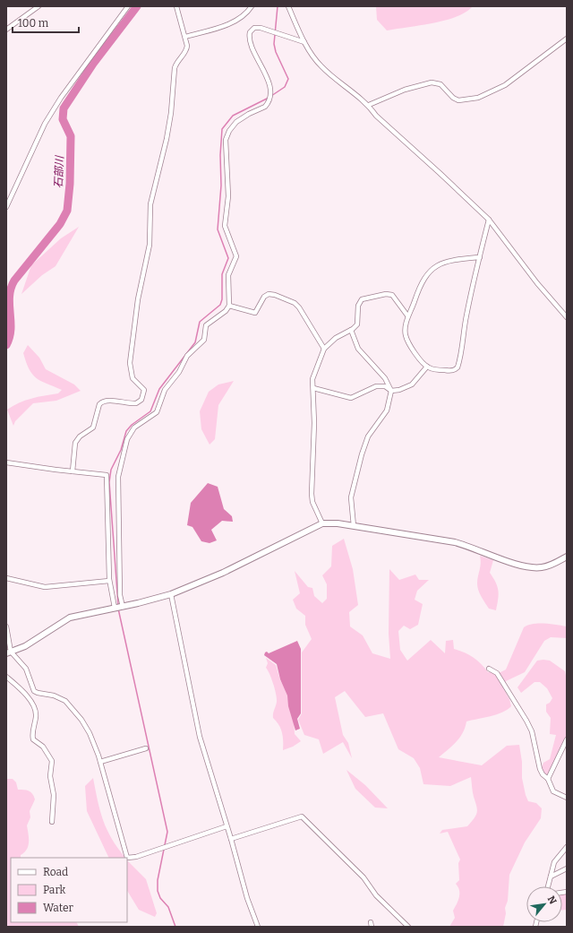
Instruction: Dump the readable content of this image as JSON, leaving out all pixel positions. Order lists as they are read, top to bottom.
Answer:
{
  "water": ["石部川"],
  "legend": ["Road", "Park", "Water"],
  "scale_bar": "100 m",
  "north": "top right"
}
